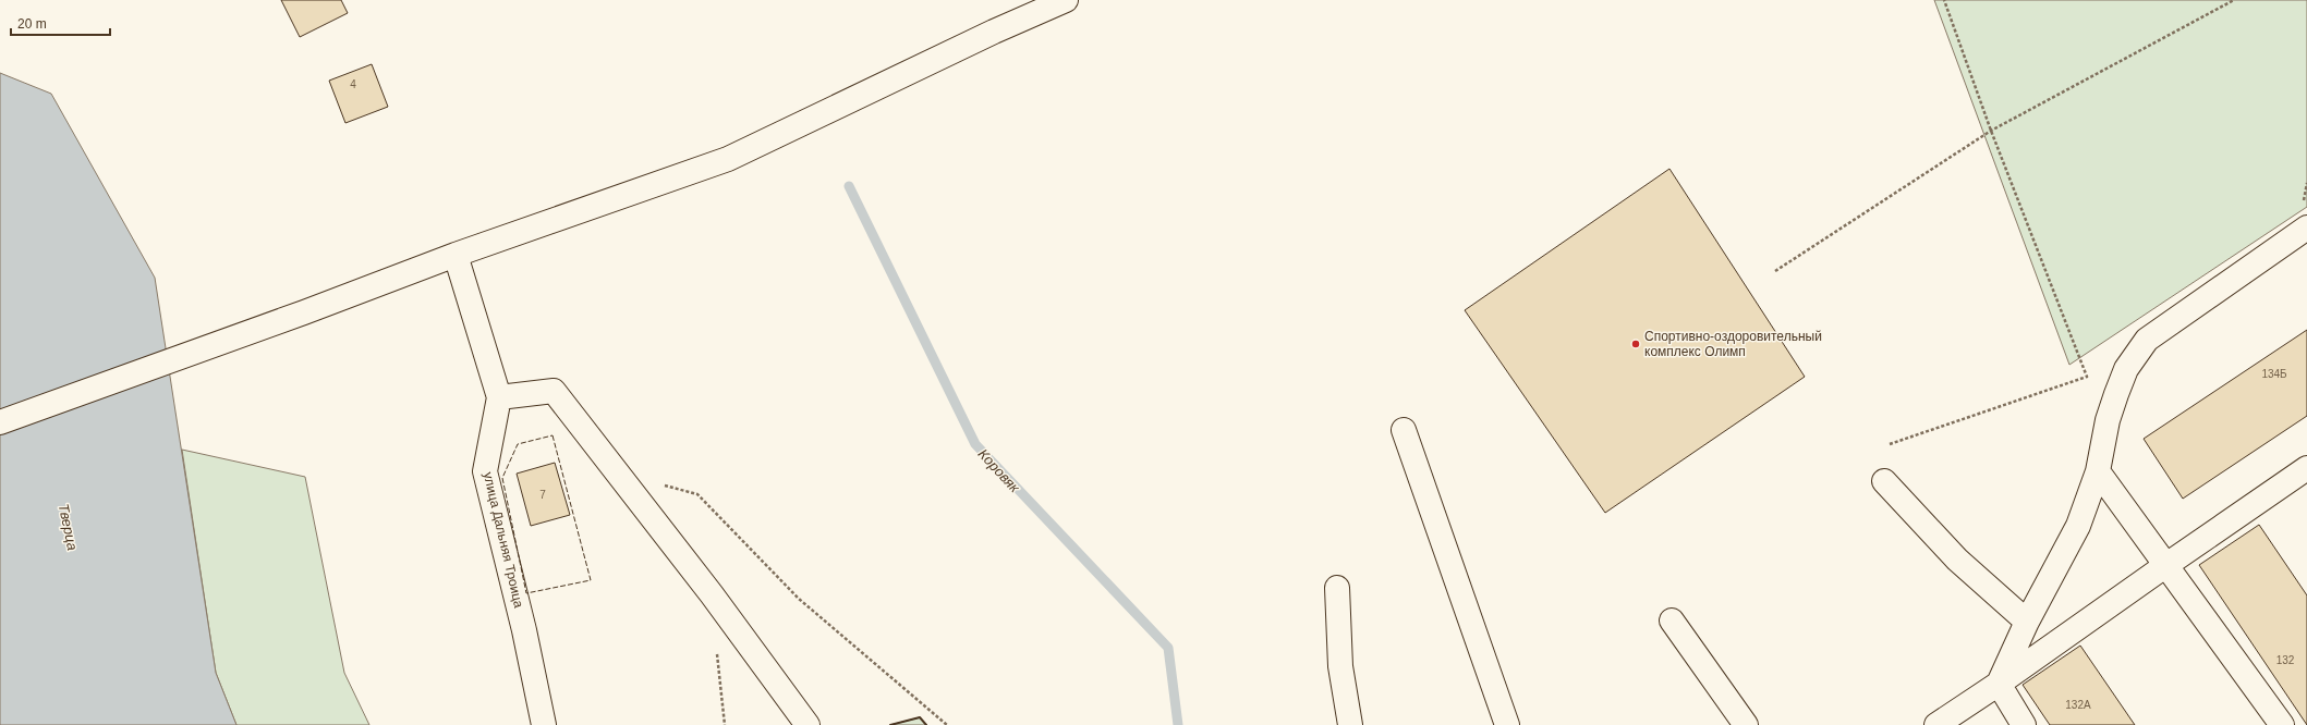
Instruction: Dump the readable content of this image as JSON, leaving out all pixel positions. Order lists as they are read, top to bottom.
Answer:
{
  "streets": {
    "street": ["улица Дальняя Троица"]
  },
  "water": ["Коровяк", "Тверца"],
  "places": ["Спортивно-оздоровительный комплекс Олимп"],
  "house_numbers": [
    "4",
    "134Б",
    "7",
    "132",
    "132А"
  ],
  "scale_bar": "20 m"
}
